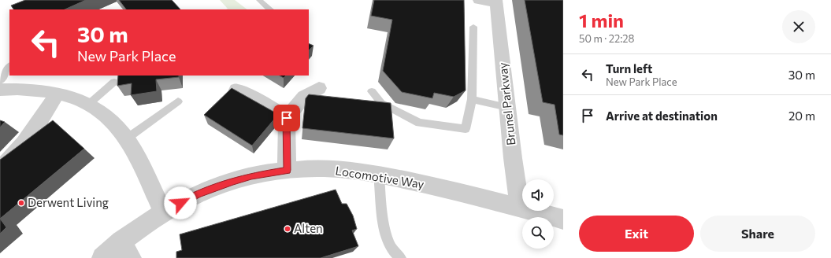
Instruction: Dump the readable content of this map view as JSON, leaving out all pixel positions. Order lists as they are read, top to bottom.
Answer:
{
  "streets": {
    "street": ["Brunel Parkway", "Locomotive Way"]
  },
  "crossings": [
    ["Brunel Parkway", "Locomotive Way"]
  ],
  "places": ["Derwent Living", "Alten"],
  "page": {
    "heading": ["1 min", "50 m · 22:28"],
    "turn": ["30 m", "New Park Place"],
    "list": [
      {
        "name": "Turn left",
        "note": "New Park Place",
        "value": "30 m"
      },
      {
        "name": "Arrive at destination",
        "value": "20 m"
      }
    ],
    "buttons": ["Exit", "Share"]
  }
}
